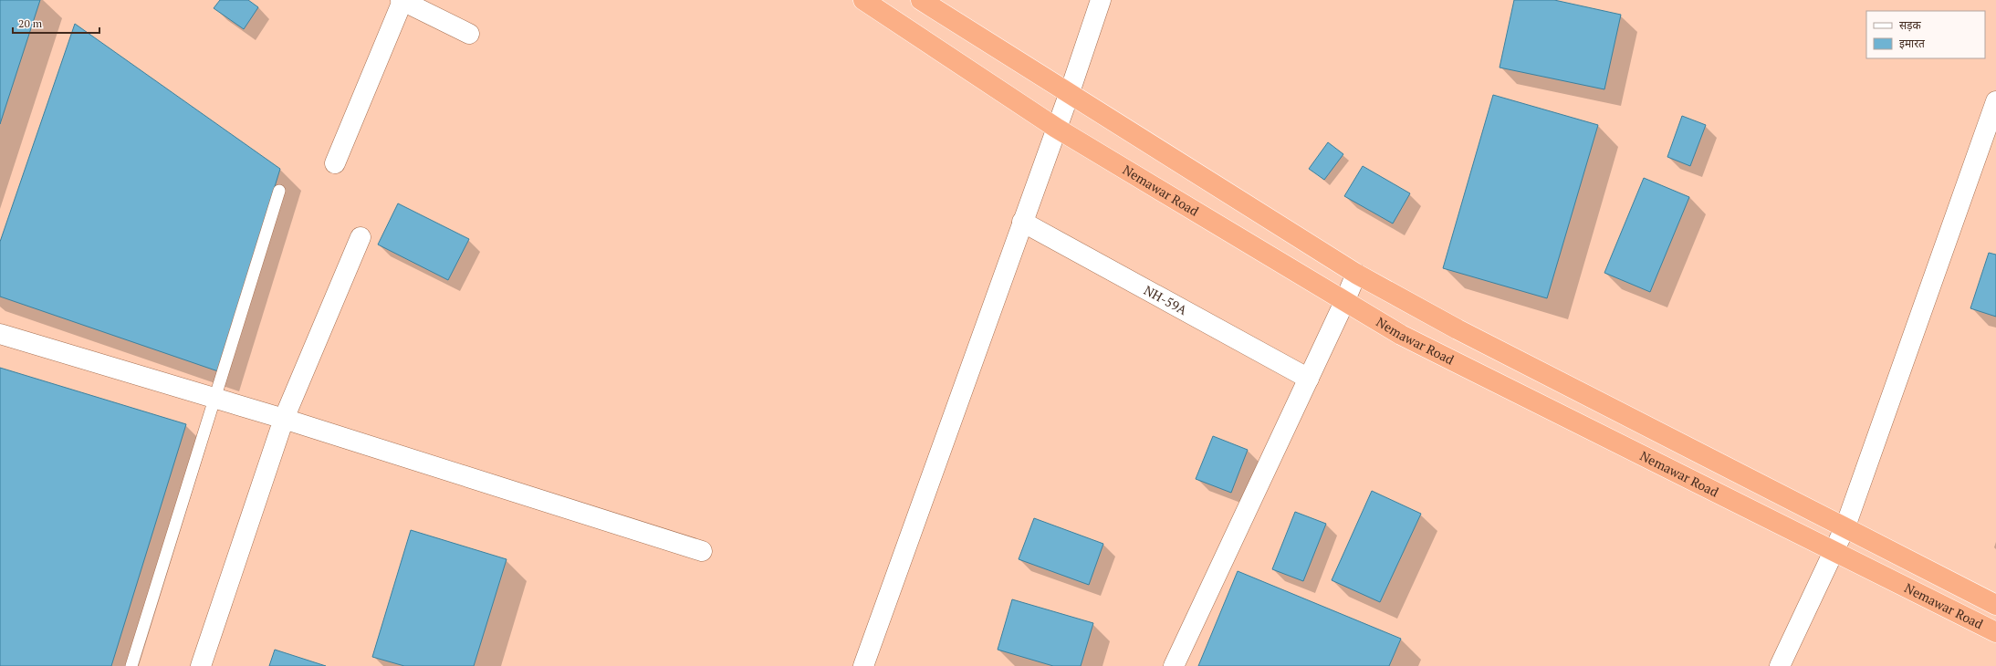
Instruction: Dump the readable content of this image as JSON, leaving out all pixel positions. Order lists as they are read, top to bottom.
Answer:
{
  "streets": {
    "highway": ["Nemawar Road"],
    "street": ["NH-59A"]
  },
  "legend": ["सड़क", "इमारत"],
  "scale_bar": "20 m"
}
